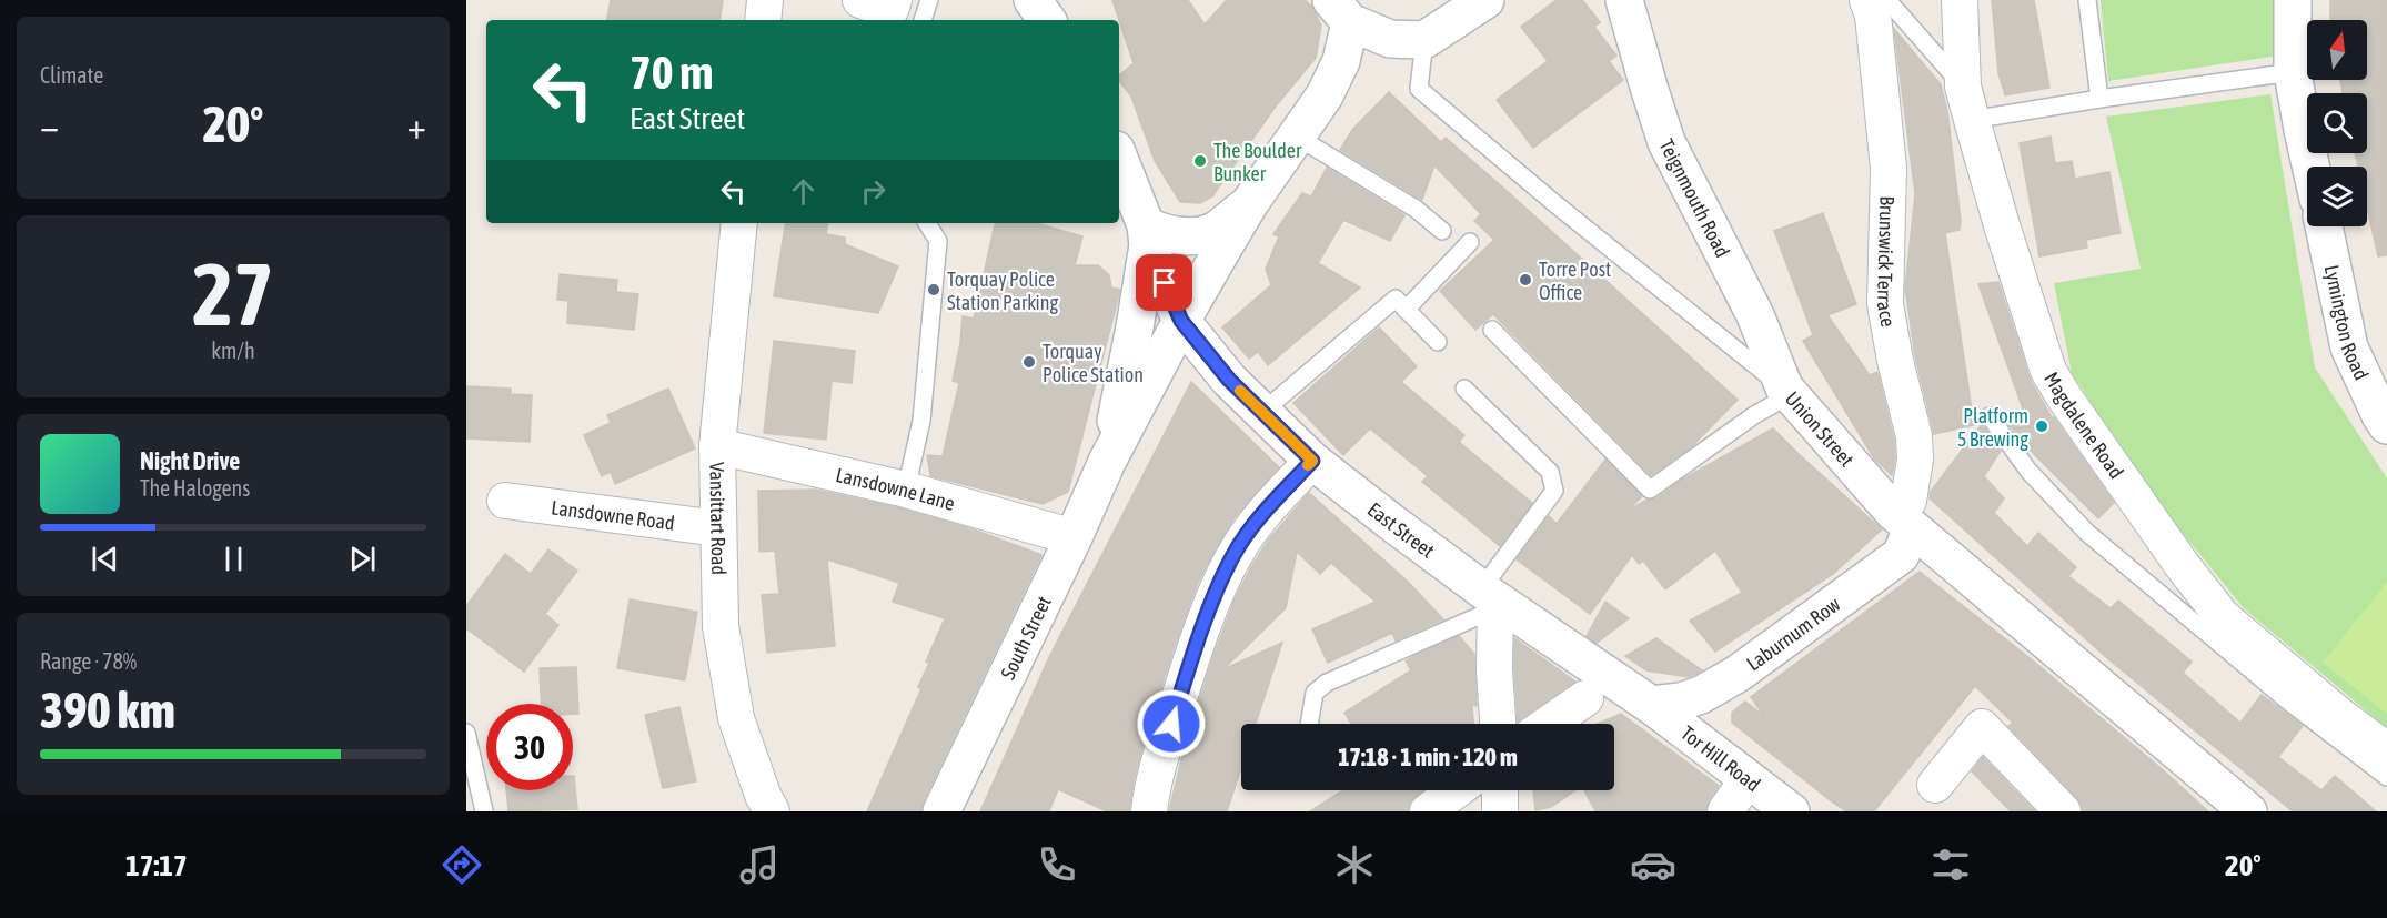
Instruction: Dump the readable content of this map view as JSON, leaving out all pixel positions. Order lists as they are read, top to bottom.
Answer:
{
  "streets": {
    "street": [
      "Teignmouth Road",
      "Brunswick Terrace",
      "Lymington Road",
      "Magdalene Road",
      "Union Street",
      "Lansdowne Lane",
      "Lansdowne Road",
      "Vansittart Road",
      "East Street",
      "Laburnum Row",
      "South Street",
      "Tor Hill Road"
    ]
  },
  "crossings": [
    ["Teignmouth Road", "Union Street"],
    ["Brunswick Terrace", "Union Street"],
    ["Brunswick Terrace", "Laburnum Row"],
    ["Union Street", "Laburnum Row"],
    ["Lansdowne Lane", "Vansittart Road"],
    ["Lansdowne Lane", "South Street"],
    ["Lansdowne Road", "Vansittart Road"],
    ["East Street", "Laburnum Row"],
    ["East Street", "South Street"],
    ["East Street", "Tor Hill Road"],
    ["Laburnum Row", "Tor Hill Road"]
  ],
  "places": [
    "The Boulder Bunker",
    "Torre Post Office",
    "Torquay Police Station Parking",
    "Torquay Police Station",
    "Platform 5 Brewing"
  ],
  "north": "top",
  "page": {
    "tile": [
      "Climate",
      ["27", "km/h"],
      ["Range · 78%", "390 km"]
    ],
    "turn": ["70 m", "East Street"],
    "heat": ["−", "20°", "+"],
    "song": ["Night Drive", "The Halogens"],
    "limit": "30",
    "trip": "17:18 · 1 min · 120 m",
    "tabs": ["17:17", "20°"]
  }
}
